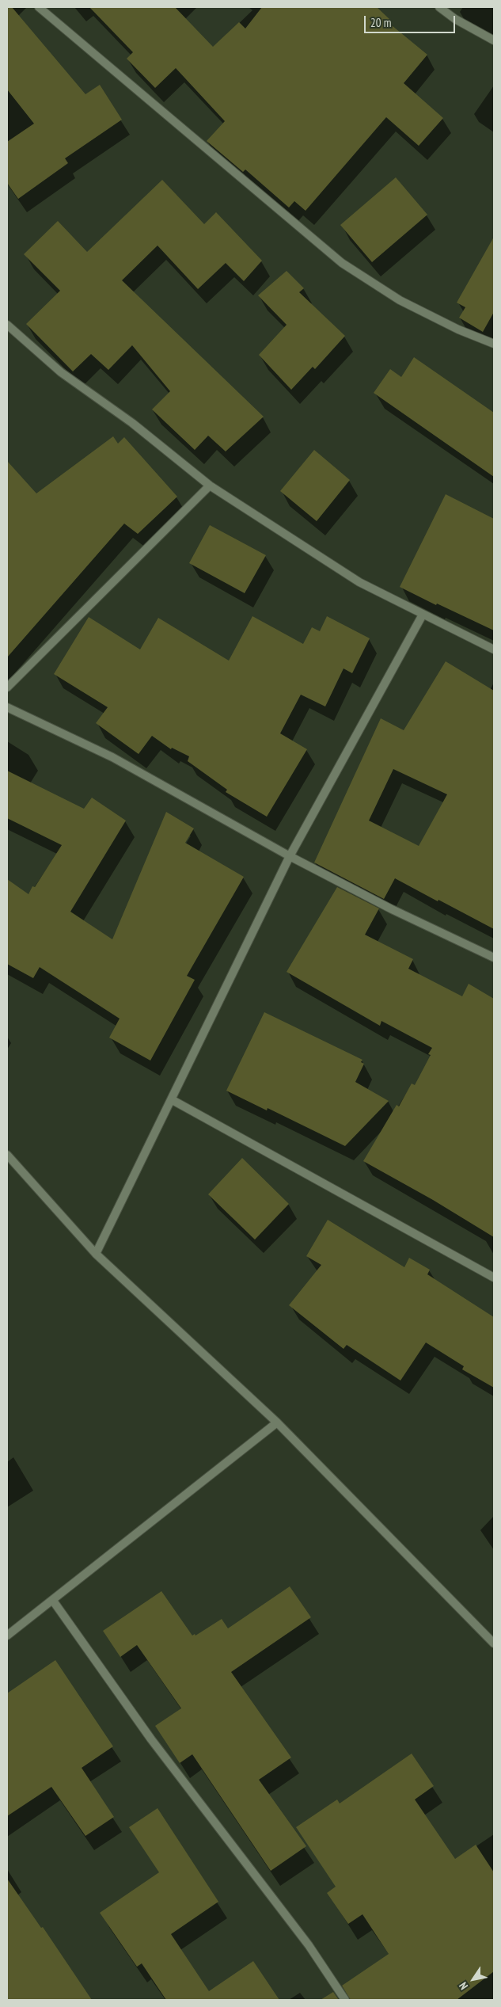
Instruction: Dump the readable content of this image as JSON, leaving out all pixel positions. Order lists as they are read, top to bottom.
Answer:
{
  "scale_bar": "20 m",
  "north": "bottom left"
}
